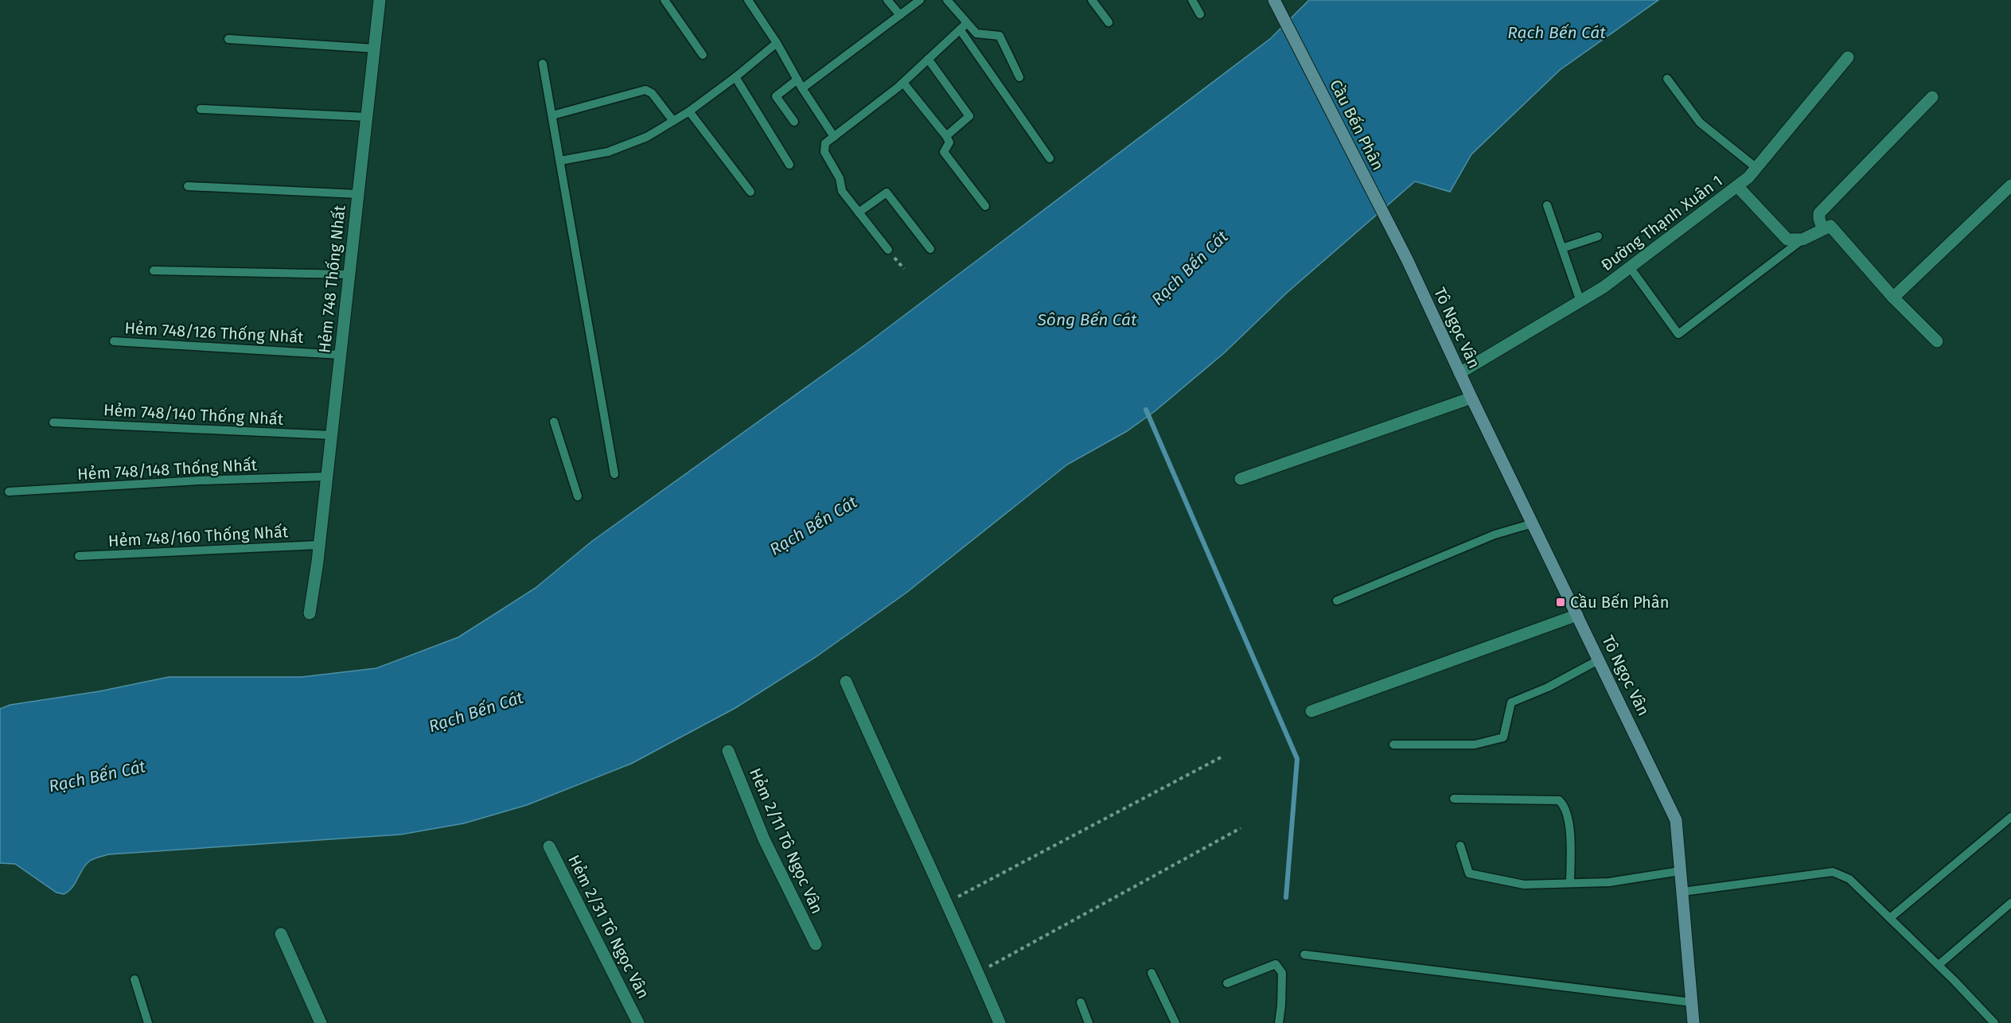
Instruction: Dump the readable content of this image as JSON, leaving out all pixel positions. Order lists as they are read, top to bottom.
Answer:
{
  "streets": {
    "main road": ["Cầu Bến Phân", "Tô Ngọc Vân"],
    "street": [
      "Đường Thạnh Xuân 1",
      "Hẻm 748 Thống Nhất",
      "Hẻm 2/11 Tô Ngọc Vân",
      "Hẻm 2/31 Tô Ngọc Vân"
    ],
    "lane": [
      "Hẻm 748/126 Thống Nhất",
      "Hẻm 748/140 Thống Nhất",
      "Hẻm 748/148 Thống Nhất",
      "Hẻm 748/160 Thống Nhất"
    ]
  },
  "crossings": [
    ["Cầu Bến Phân", "Tô Ngọc Vân"],
    ["Đường Thạnh Xuân 1", "Tô Ngọc Vân"],
    ["Hẻm 748 Thống Nhất", "Hẻm 748/126 Thống Nhất"],
    ["Hẻm 748 Thống Nhất", "Hẻm 748/140 Thống Nhất"],
    ["Hẻm 748 Thống Nhất", "Hẻm 748/148 Thống Nhất"],
    ["Hẻm 748 Thống Nhất", "Hẻm 748/160 Thống Nhất"]
  ],
  "water": ["Rạch Bến Cát", "Sông Bến Cát"],
  "places": {
    "transit": ["Cầu Bến Phân"]
  }
}
